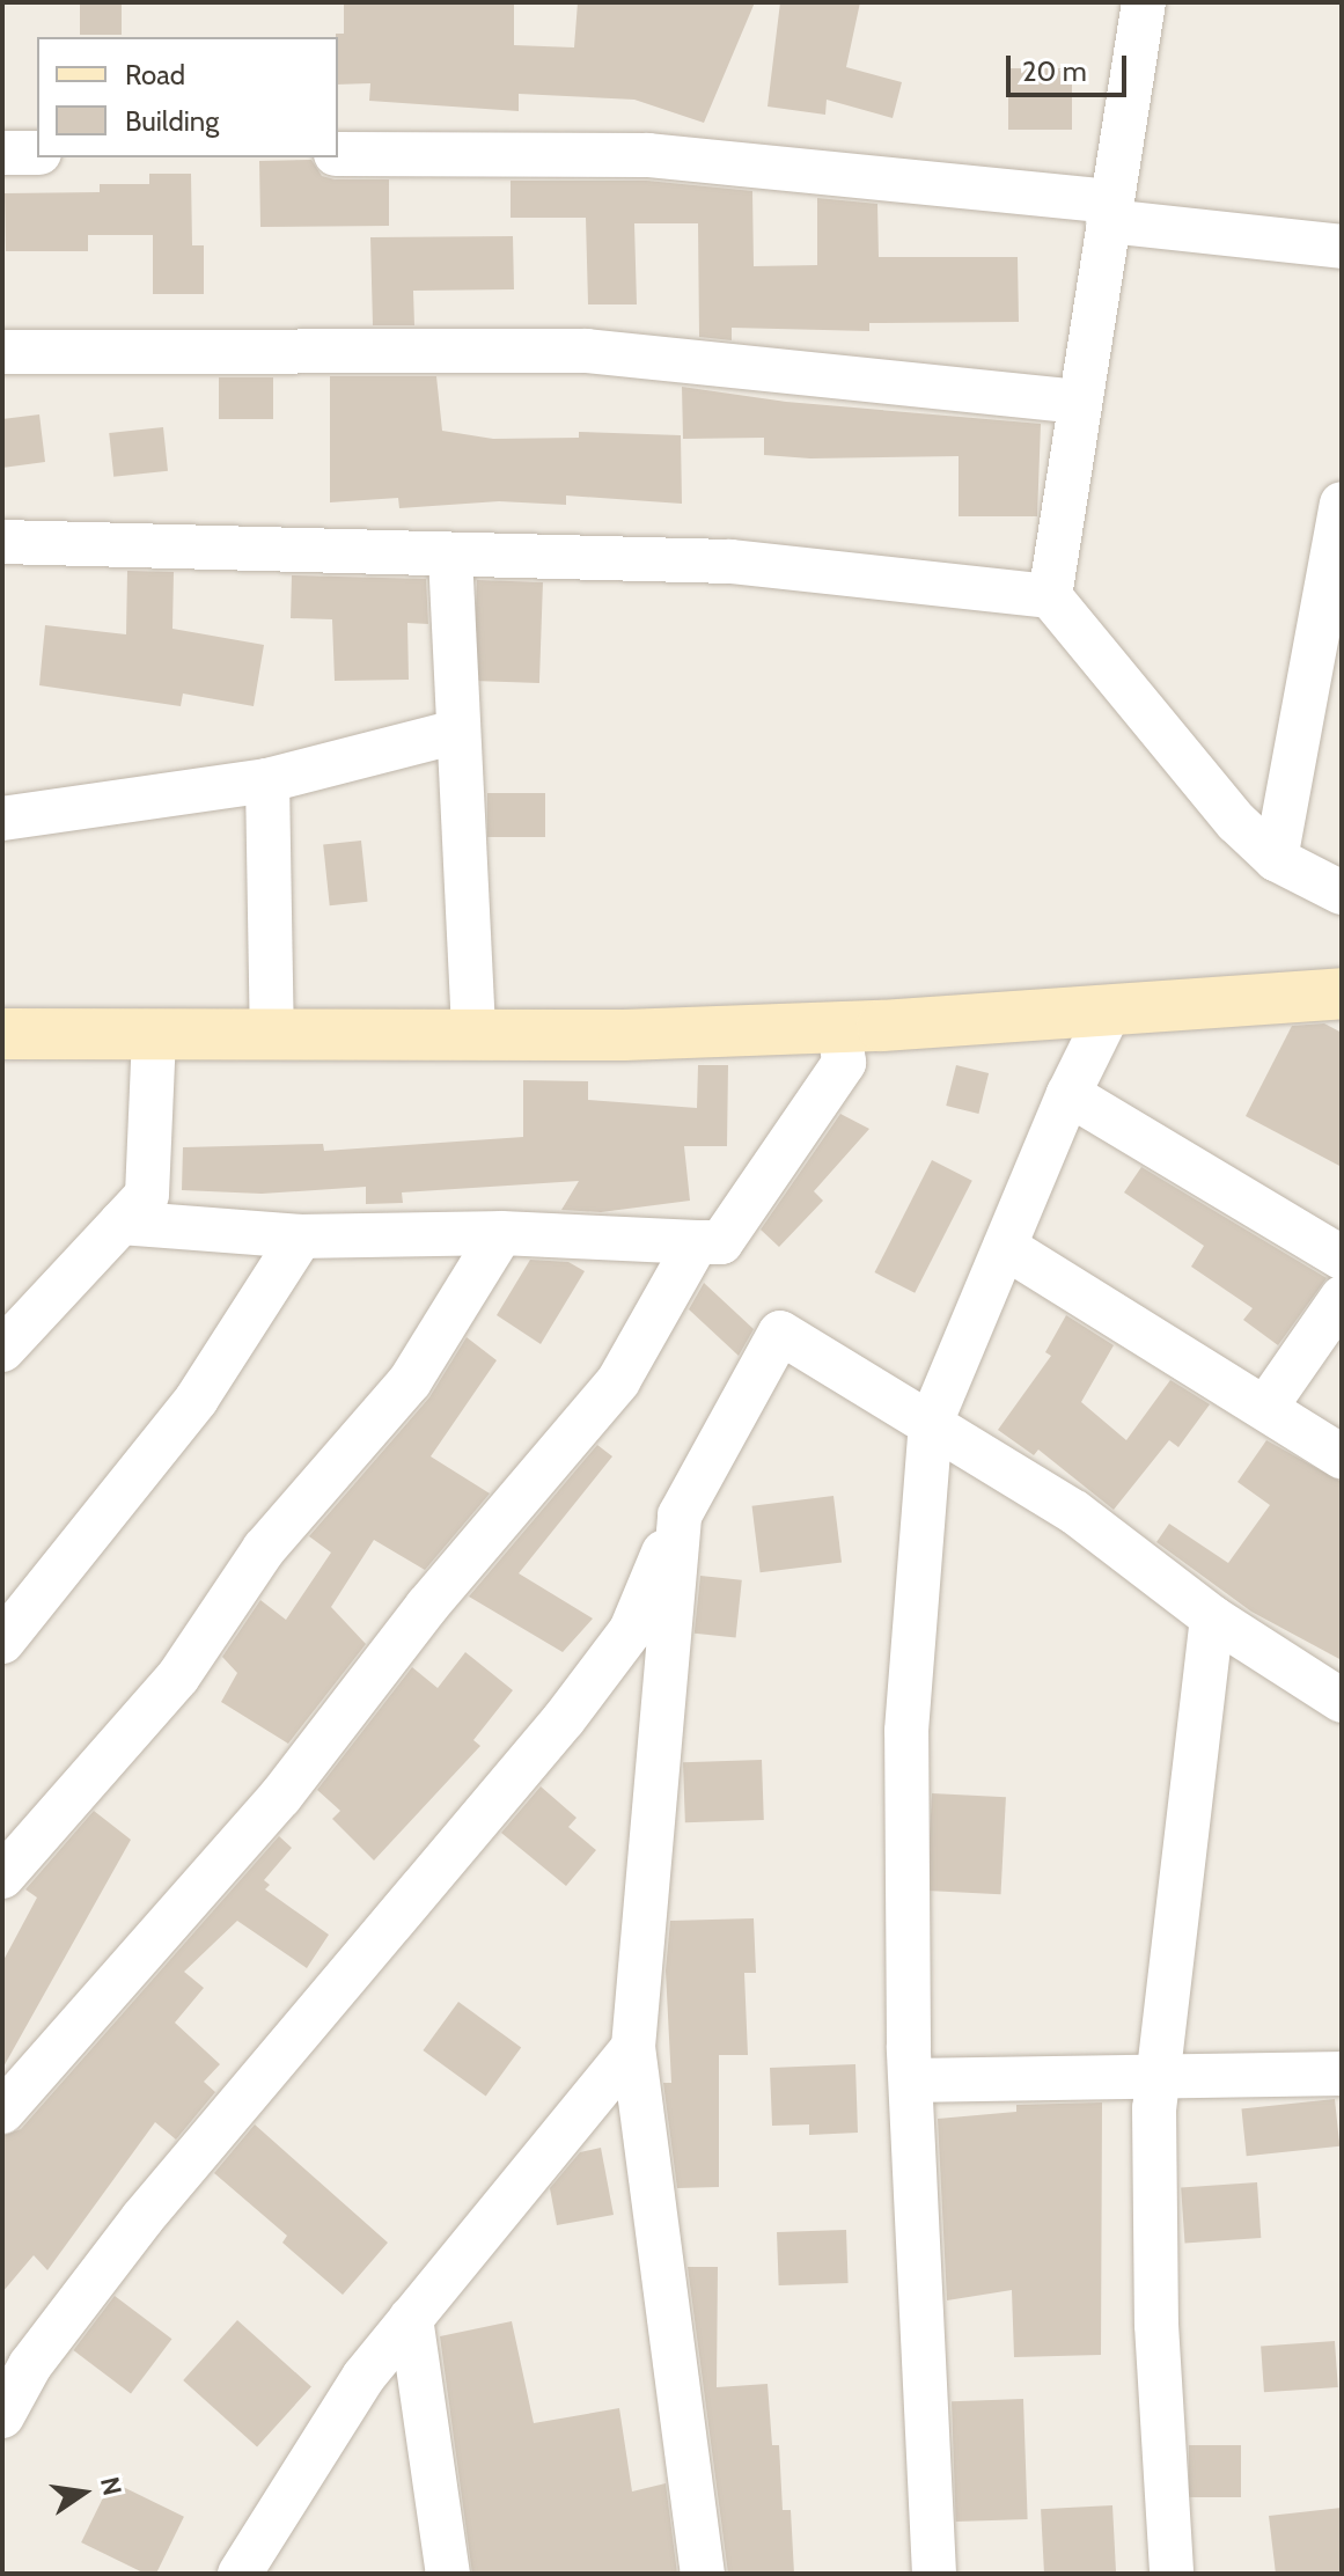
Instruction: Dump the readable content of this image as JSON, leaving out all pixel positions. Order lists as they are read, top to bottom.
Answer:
{
  "legend": ["Road", "Building"],
  "scale_bar": "20 m",
  "north": "right"
}
